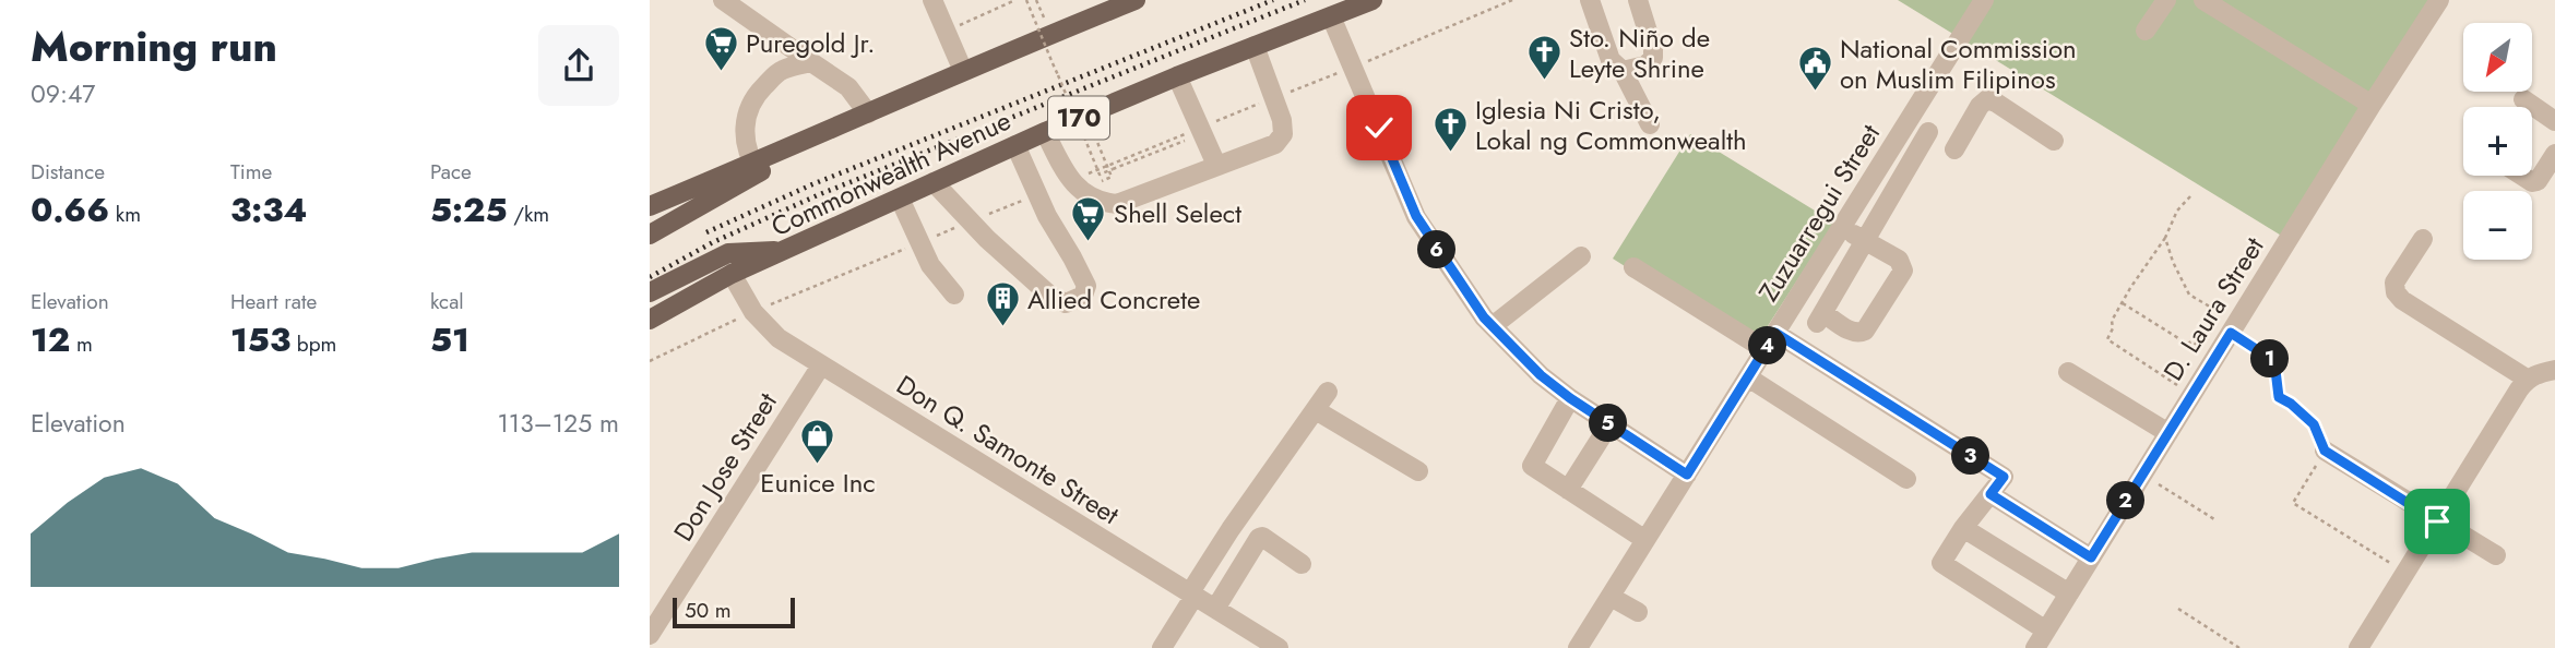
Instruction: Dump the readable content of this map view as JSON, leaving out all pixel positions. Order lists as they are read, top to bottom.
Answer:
{
  "streets": {
    "main road": ["170", "Commonwealth Avenue"],
    "street": [
      "Zuzuarregui Street",
      "D. Laura Street",
      "Don Q. Samonte Street",
      "Don Jose Street"
    ]
  },
  "crossings": [
    ["Commonwealth Avenue", "Don Q. Samonte Street"],
    ["Don Q. Samonte Street", "Don Jose Street"]
  ],
  "places": {
    "supermarket": ["Puregold Jr.", "Shell Select"],
    "church": ["Sto. Niño de Leyte Shrine", "Iglesia Ni Cristo, Lokal ng Commonwealth"],
    "public building": ["National Commission on Muslim Filipinos"],
    "building": ["Allied Concrete"],
    "shop": ["Eunice Inc"]
  },
  "scale_bar": "50 m",
  "north": "bottom left",
  "page": {
    "heading": ["Morning run", "09:47"],
    "map_buttons": ["+", "−"],
    "stats": [
      ["Distance", "0.66 km"],
      ["Time", "3:34"],
      ["Pace", "5:25 /km"],
      ["Elevation", "12 m"],
      ["Heart rate", "153 bpm"],
      ["kcal", "51"]
    ],
    "pins": [
      "6",
      "4",
      "1",
      "5",
      "3",
      "2"
    ],
    "chart": ["Elevation", "113–125 m"],
    "scale": "50 m"
  }
}
